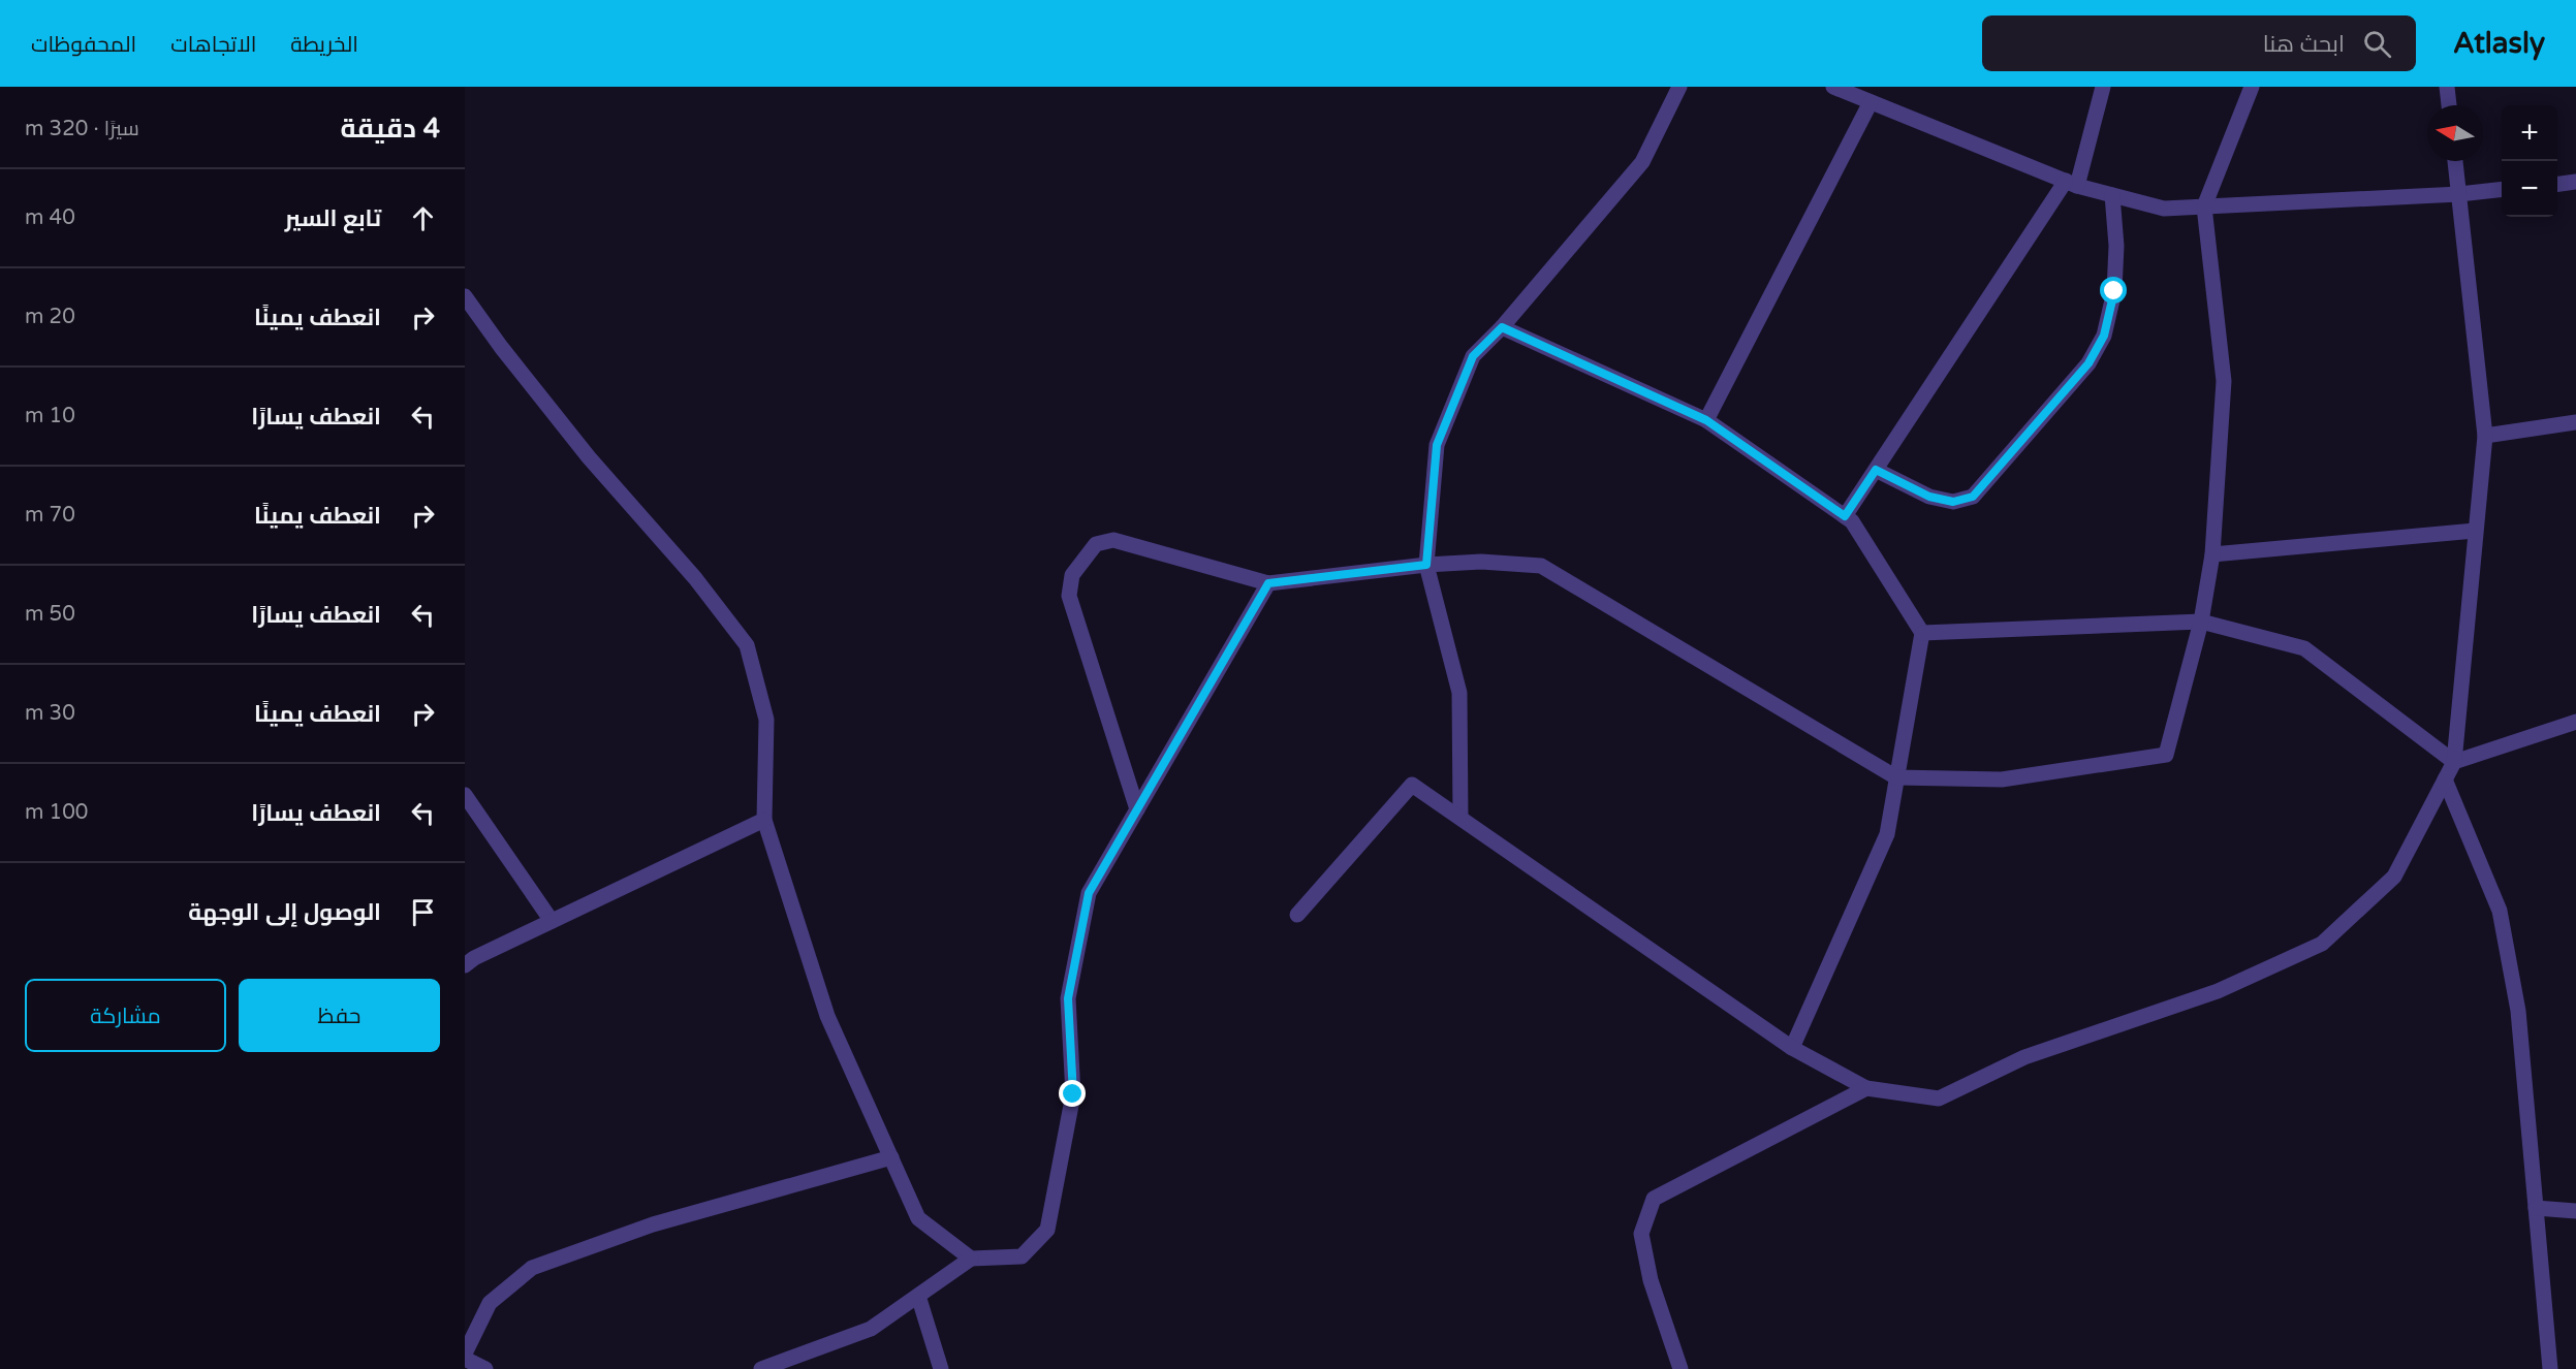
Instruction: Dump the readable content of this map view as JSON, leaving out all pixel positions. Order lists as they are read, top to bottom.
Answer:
{
  "north": "left",
  "page": {
    "header": "Atlasly",
    "search": "ابحث هنا",
    "nav": ["الخريطة", "الاتجاهات", "المحفوظات"],
    "heading": ["4 دقيقة", "سيرًا · 320 m"],
    "map_buttons": ["+", "−"],
    "list": [
      ["تابع السير", "40 m"],
      ["انعطف يمينًا", "20 m"],
      ["انعطف يسارًا", "10 m"],
      ["انعطف يمينًا", "70 m"],
      ["انعطف يسارًا", "50 m"],
      ["انعطف يمينًا", "30 m"],
      ["انعطف يسارًا", "100 m"],
      "الوصول إلى الوجهة"
    ],
    "buttons": ["حفظ", "مشاركة"]
  }
}
